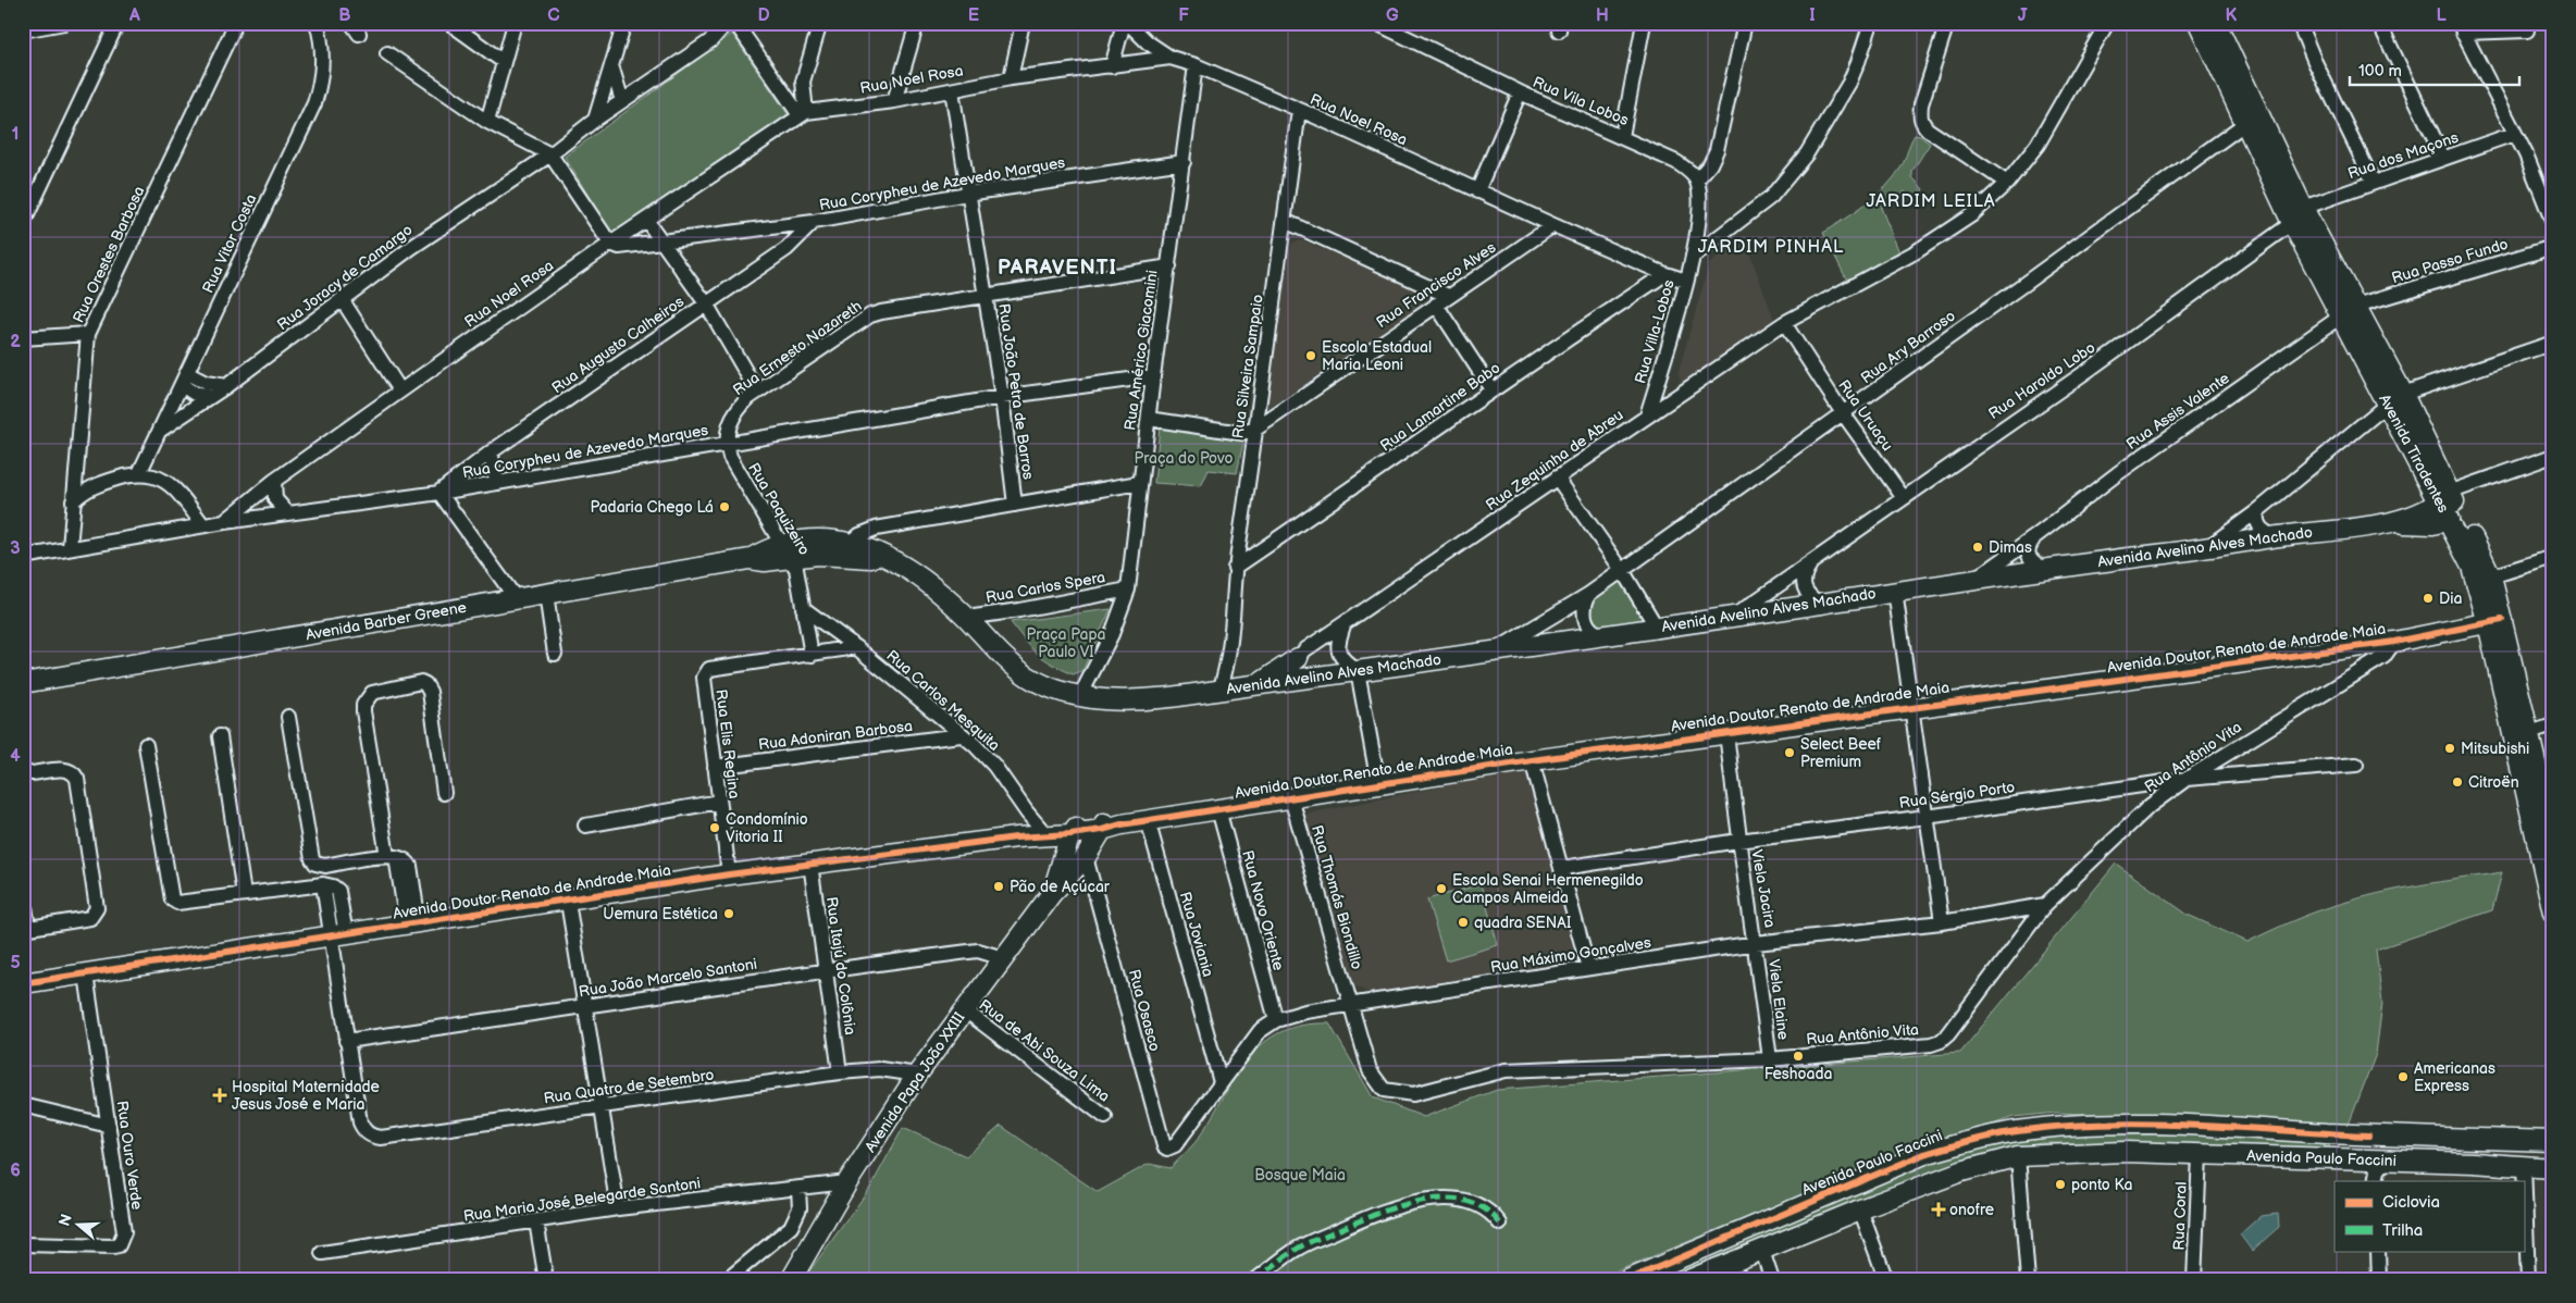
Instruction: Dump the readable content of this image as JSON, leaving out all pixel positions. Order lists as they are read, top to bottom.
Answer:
{
  "streets": {
    "street": [
      "Rua Noel Rosa",
      "Rua Vila Lobos",
      "Rua dos Maçons",
      "Rua Corypheu de Azevedo Marques",
      "Rua Vitor Costa",
      "Rua Orestes Barbosa",
      "Rua Passo Fundo",
      "Rua Joracy de Camargo",
      "Rua Francisco Alves",
      "Rua Villa-Lobos",
      "Rua Augusto Calheiros",
      "Rua Ary Barroso",
      "Rua Ernesto Nazareth",
      "Rua Américo Giacomini",
      "Rua Silveira Sampaio",
      "Rua Haroldo Lobo",
      "Rua João Petra de Barros",
      "Rua Lamartine Babo",
      "Rua Assis Valente",
      "Rua Uruaçu",
      "Avenida Tiradentes",
      "Rua Zequinha de Abreu",
      "Rua Paquizeiro",
      "Avenida Avelino Alves Machado",
      "Rua Carlos Spera",
      "Avenida Barber Greene",
      "Avenida Doutor Renato de Andrade Maia",
      "Rua Carlos Mesquita",
      "Rua Adoniran Barbosa",
      "Rua Elis Regina",
      "Rua Antônio Vita",
      "Rua Sérgio Porto",
      "Viela Jacira",
      "Rua Thomás Biondillo",
      "Rua Novo Oriente",
      "Rua Joviania",
      "Rua Máximo Gonçalves",
      "Rua Itajú do Colônia",
      "Rua João Marcelo Santoni",
      "Viela Elaine",
      "Rua Osasco",
      "Rua de Abi Souza Lima",
      "Avenida Papa João XXIII",
      "Rua Quatro de Setembro",
      "Rua Ouro Verde",
      "Avenida Paulo Faccini",
      "Rua Maria José Belegarde Santoni",
      "Rua Coral"
    ]
  },
  "crossings": [
    ["Rua Noel Rosa", "Rua Corypheu de Azevedo Marques"],
    ["Rua Noel Rosa", "Rua Francisco Alves"],
    ["Rua Noel Rosa", "Rua Villa-Lobos"],
    ["Rua Noel Rosa", "Rua Américo Giacomini"],
    ["Rua Noel Rosa", "Rua Silveira Sampaio"],
    ["Rua Noel Rosa", "Rua João Petra de Barros"],
    ["Rua Noel Rosa", "Rua Lamartine Babo"],
    ["Rua dos Maçons", "Rua Haroldo Lobo"],
    ["Rua dos Maçons", "Avenida Tiradentes"],
    ["Rua Corypheu de Azevedo Marques", "Rua Orestes Barbosa"],
    ["Rua Corypheu de Azevedo Marques", "Rua Augusto Calheiros"],
    ["Rua Corypheu de Azevedo Marques", "Rua Ernesto Nazareth"],
    ["Rua Corypheu de Azevedo Marques", "Rua Américo Giacomini"],
    ["Rua Corypheu de Azevedo Marques", "Rua João Petra de Barros"],
    ["Rua Corypheu de Azevedo Marques", "Rua Paquizeiro"],
    ["Rua Vitor Costa", "Rua Joracy de Camargo"],
    ["Rua Passo Fundo", "Rua Assis Valente"],
    ["Rua Passo Fundo", "Avenida Tiradentes"],
    ["Rua Francisco Alves", "Rua Silveira Sampaio"],
    ["Rua Villa-Lobos", "Rua Zequinha de Abreu"],
    ["Rua Ary Barroso", "Rua Uruaçu"],
    ["Rua Ary Barroso", "Avenida Tiradentes"],
    ["Rua Ary Barroso", "Avenida Avelino Alves Machado"],
    ["Rua Ernesto Nazareth", "Rua Américo Giacomini"],
    ["Rua Ernesto Nazareth", "Rua João Petra de Barros"],
    ["Rua Ernesto Nazareth", "Rua Paquizeiro"],
    ["Rua Américo Giacomini", "Avenida Avelino Alves Machado"],
    ["Rua Américo Giacomini", "Rua Carlos Spera"],
    ["Rua Américo Giacomini", "Avenida Barber Greene"],
    ["Rua Silveira Sampaio", "Rua Lamartine Babo"],
    ["Rua Silveira Sampaio", "Avenida Avelino Alves Machado"],
    ["Rua Haroldo Lobo", "Rua Uruaçu"],
    ["Rua Haroldo Lobo", "Avenida Tiradentes"],
    ["Rua Haroldo Lobo", "Avenida Avelino Alves Machado"],
    ["Rua Assis Valente", "Avenida Tiradentes"],
    ["Rua Assis Valente", "Avenida Avelino Alves Machado"],
    ["Rua Uruaçu", "Rua Zequinha de Abreu"],
    ["Avenida Tiradentes", "Avenida Avelino Alves Machado"],
    ["Avenida Tiradentes", "Avenida Doutor Renato de Andrade Maia"],
    ["Rua Paquizeiro", "Avenida Barber Greene"],
    ["Rua Paquizeiro", "Rua Carlos Mesquita"],
    ["Rua Paquizeiro", "Rua Elis Regina"],
    ["Avenida Avelino Alves Machado", "Avenida Barber Greene"],
    ["Rua Carlos Spera", "Avenida Barber Greene"],
    ["Avenida Doutor Renato de Andrade Maia", "Rua Carlos Mesquita"],
    ["Avenida Doutor Renato de Andrade Maia", "Rua Elis Regina"],
    ["Avenida Doutor Renato de Andrade Maia", "Rua Antônio Vita"],
    ["Avenida Doutor Renato de Andrade Maia", "Viela Jacira"],
    ["Avenida Doutor Renato de Andrade Maia", "Rua Thomás Biondillo"],
    ["Avenida Doutor Renato de Andrade Maia", "Rua Novo Oriente"],
    ["Avenida Doutor Renato de Andrade Maia", "Rua Joviania"],
    ["Avenida Doutor Renato de Andrade Maia", "Rua Itajú do Colônia"],
    ["Avenida Doutor Renato de Andrade Maia", "Avenida Papa João XXIII"],
    ["Avenida Doutor Renato de Andrade Maia", "Rua Ouro Verde"],
    ["Rua Carlos Mesquita", "Rua Adoniran Barbosa"],
    ["Rua Carlos Mesquita", "Rua Elis Regina"],
    ["Rua Adoniran Barbosa", "Rua Elis Regina"],
    ["Rua Antônio Vita", "Rua Sérgio Porto"],
    ["Rua Antônio Vita", "Rua Thomás Biondillo"],
    ["Rua Antônio Vita", "Rua Máximo Gonçalves"],
    ["Rua Antônio Vita", "Viela Elaine"],
    ["Rua Sérgio Porto", "Viela Jacira"],
    ["Viela Jacira", "Rua Máximo Gonçalves"],
    ["Viela Jacira", "Viela Elaine"],
    ["Rua Thomás Biondillo", "Rua Máximo Gonçalves"],
    ["Rua Novo Oriente", "Rua Máximo Gonçalves"],
    ["Rua Joviania", "Rua Máximo Gonçalves"],
    ["Rua Máximo Gonçalves", "Viela Elaine"],
    ["Rua Máximo Gonçalves", "Rua Osasco"],
    ["Rua Itajú do Colônia", "Rua João Marcelo Santoni"],
    ["Rua Itajú do Colônia", "Rua Quatro de Setembro"],
    ["Rua João Marcelo Santoni", "Avenida Papa João XXIII"],
    ["Rua João Marcelo Santoni", "Rua Quatro de Setembro"],
    ["Rua Osasco", "Avenida Papa João XXIII"],
    ["Rua de Abi Souza Lima", "Avenida Papa João XXIII"],
    ["Avenida Papa João XXIII", "Rua Quatro de Setembro"],
    ["Avenida Papa João XXIII", "Rua Maria José Belegarde Santoni"],
    ["Avenida Paulo Faccini", "Rua Coral"]
  ],
  "districts": ["JARDIM LEILA", "JARDIM PINHAL", "PARAVENTI"],
  "parks": ["Praça do Povo", "Praça Papa Paulo VI", "Bosque Maia"],
  "places": {
    "other": [
      "Escola Estadual Maria Leoni",
      "Padaria Chego Lá",
      "Dimas",
      "Dia",
      "Mitsubishi",
      "Select Beef Premium",
      "Citroën",
      "Condomínio Vitoria II",
      "Pão de Açúcar",
      "Escola Senai Hermenegildo Campos Almeida",
      "Uemura Estética",
      "quadra SENAI",
      "Feshoada",
      "Americanas Express",
      "ponto Ka"
    ],
    "health": ["Hospital Maternidade Jesus José e Maria", "onofre"]
  },
  "legend": ["Ciclovia", "Trilha"],
  "scale_bar": "100 m",
  "north": "left",
  "grid": {
    "columns": [
      "A",
      "B",
      "C",
      "D",
      "E",
      "F",
      "G",
      "H",
      "I",
      "J",
      "K",
      "L"
    ],
    "rows": [
      "1",
      "2",
      "3",
      "4",
      "5",
      "6"
    ]
  }
}
